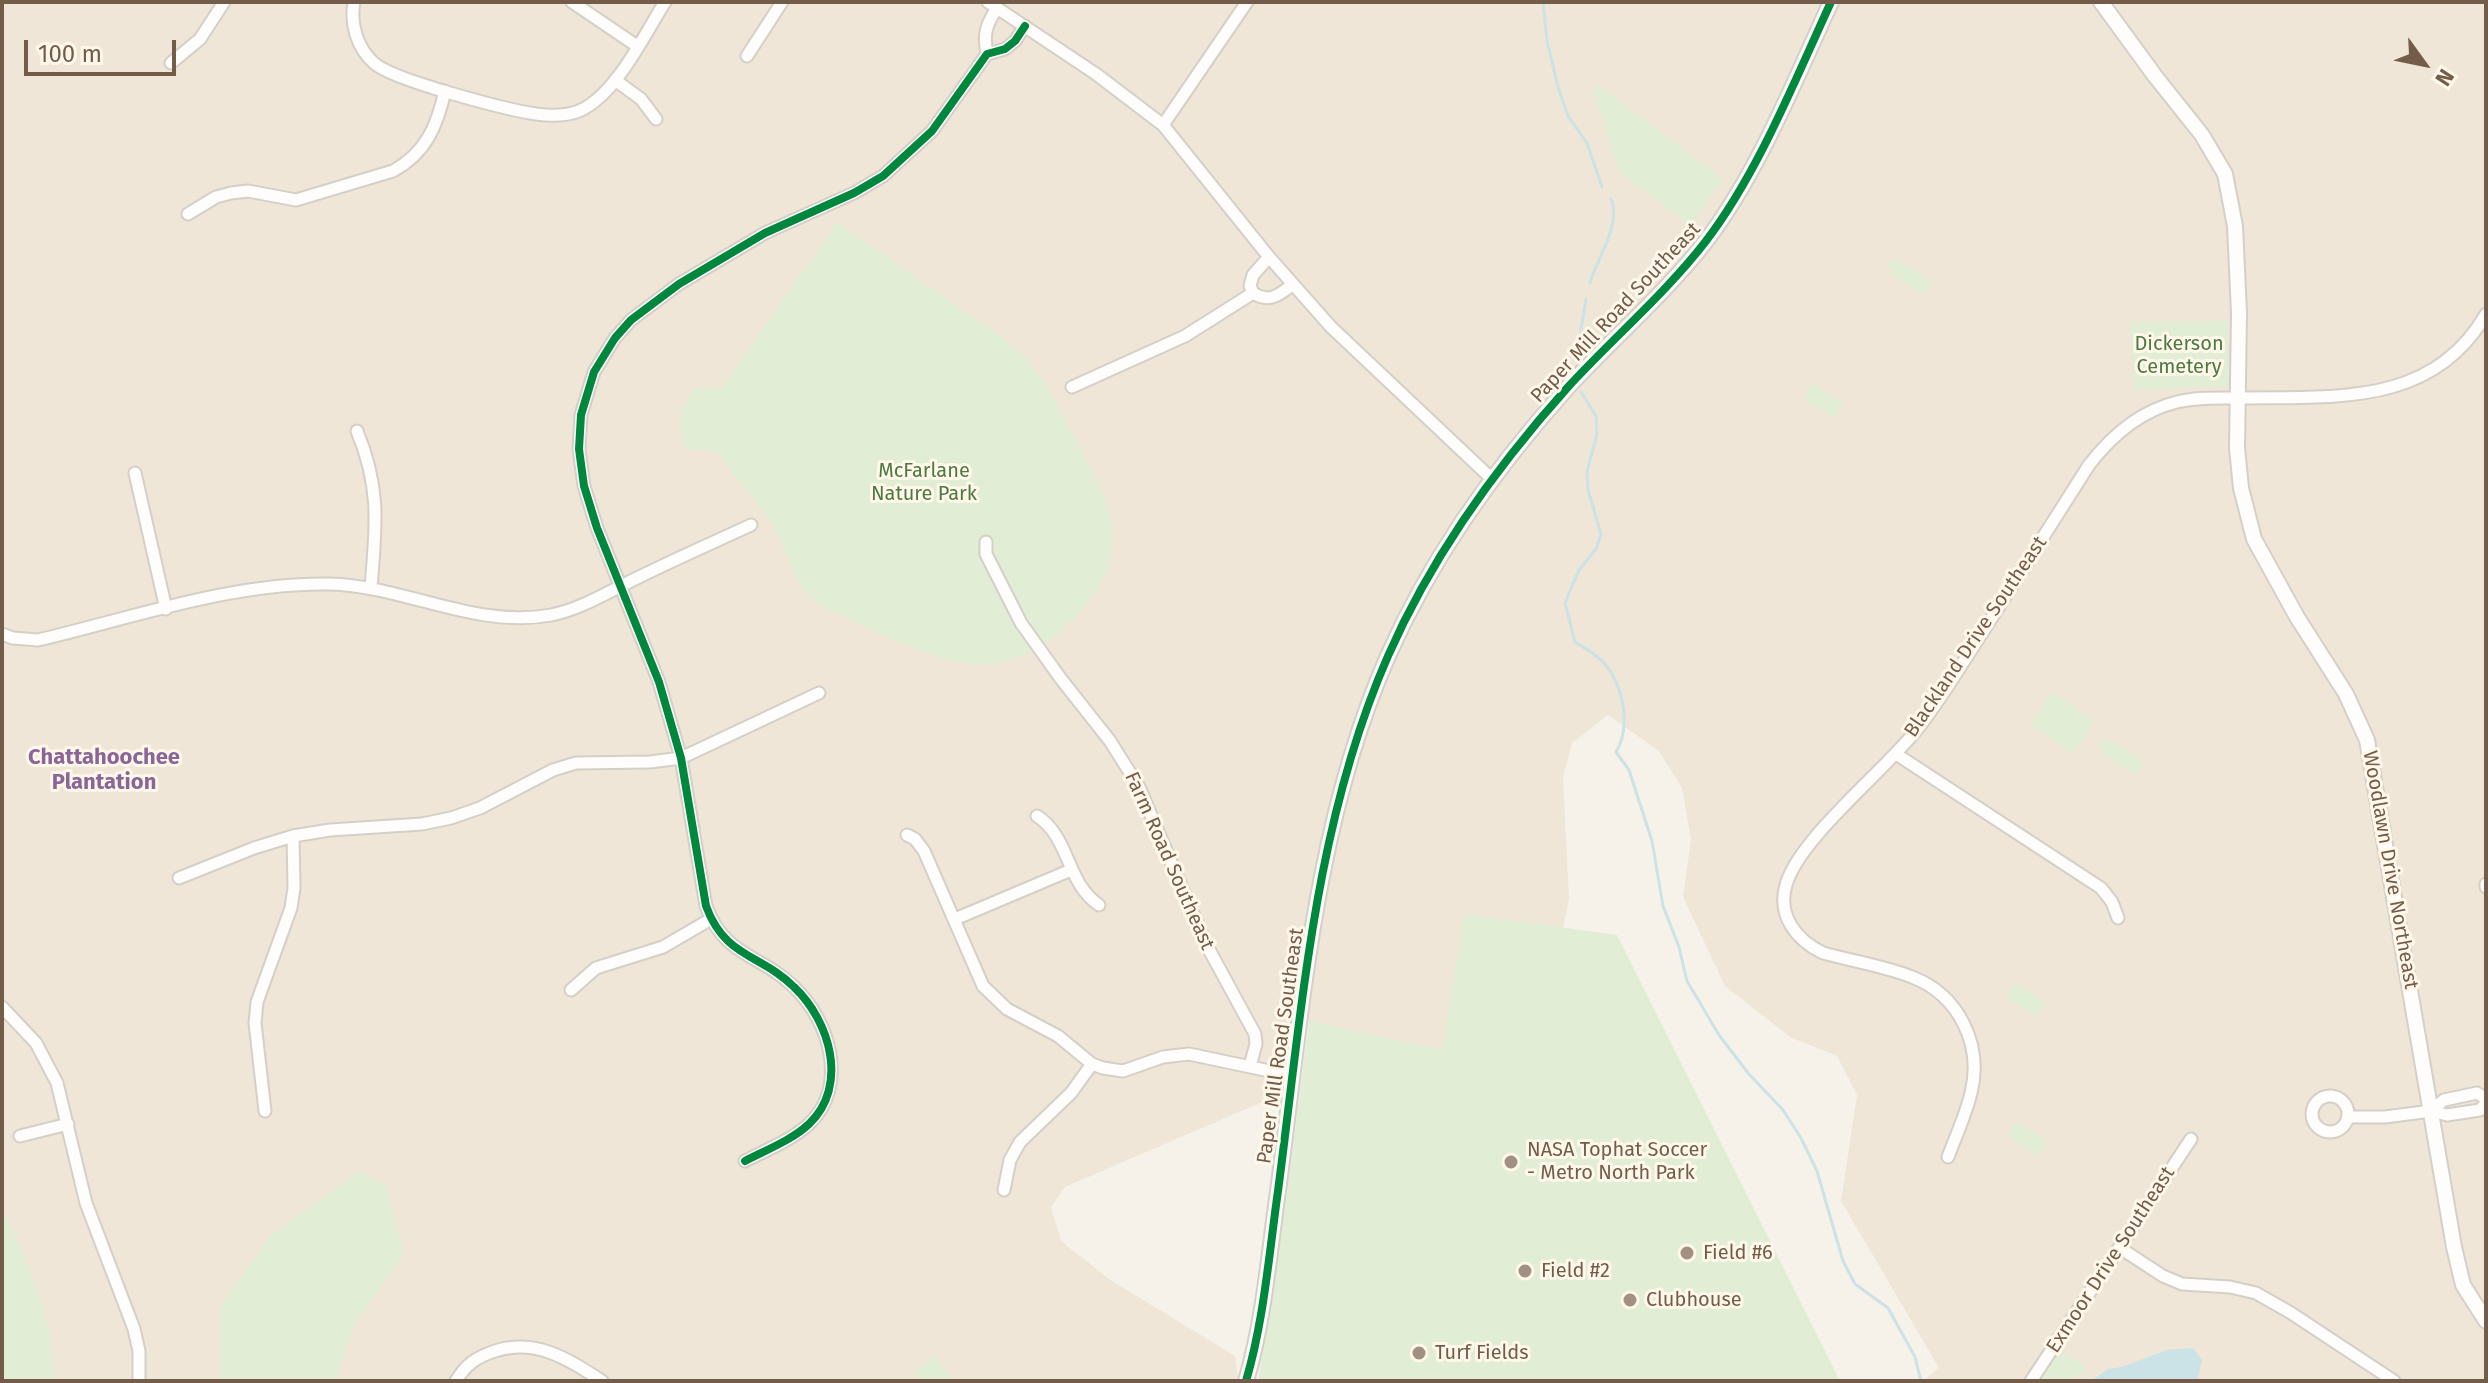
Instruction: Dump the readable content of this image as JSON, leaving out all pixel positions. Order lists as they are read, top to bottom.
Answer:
{
  "streets": {
    "street": [
      "Paper Mill Road Southeast",
      "Blackland Drive Southeast",
      "Farm Road Southeast",
      "Woodlawn Drive Northeast",
      "Exmoor Drive Southeast"
    ]
  },
  "crossings": [
    ["Blackland Drive Southeast", "Woodlawn Drive Northeast"]
  ],
  "districts": ["Chattahoochee Plantation"],
  "parks": ["Dickerson Cemetery", "McFarlane Nature Park"],
  "places": [
    "NASA Tophat Soccer - Metro North Park",
    "Field #6",
    "Field #2",
    "Clubhouse",
    "Turf Fields"
  ],
  "scale_bar": "100 m",
  "north": "bottom right"
}
